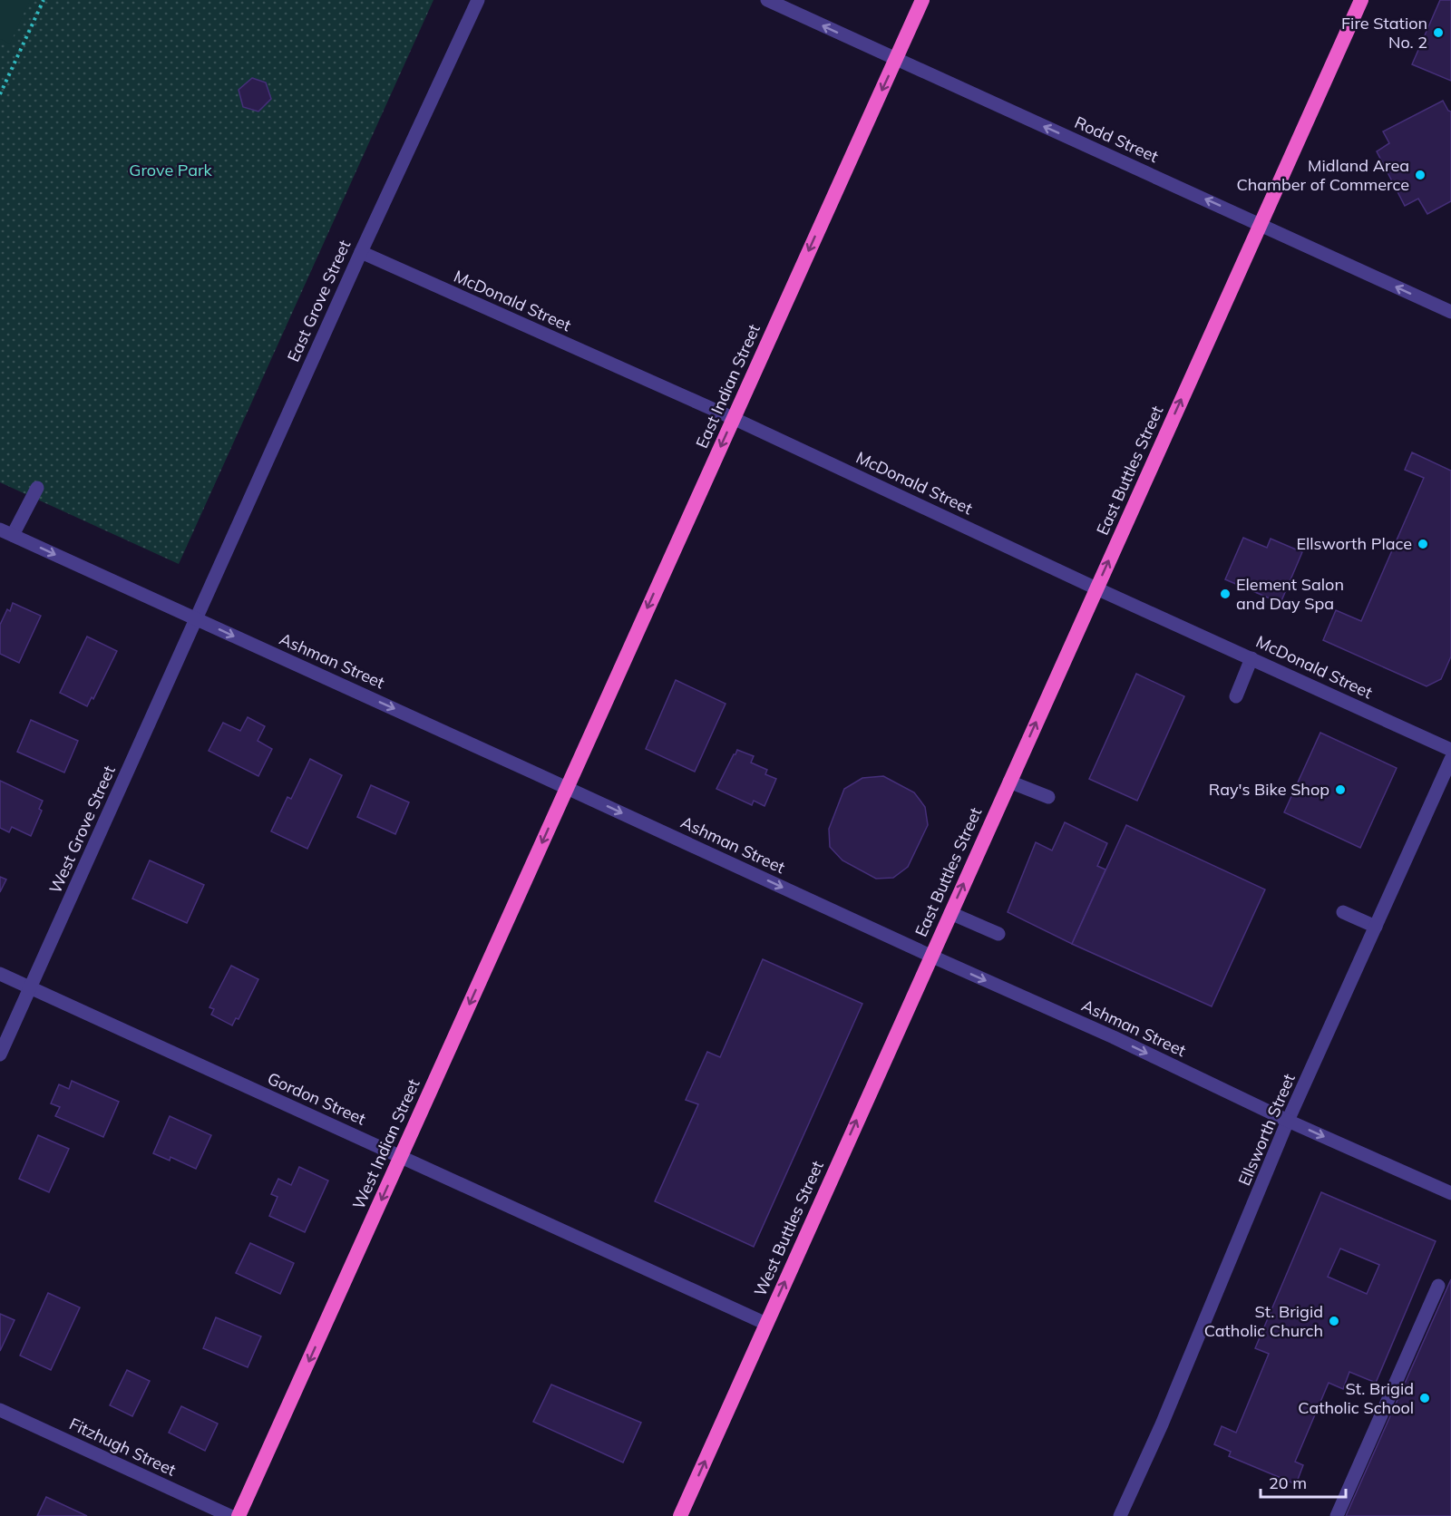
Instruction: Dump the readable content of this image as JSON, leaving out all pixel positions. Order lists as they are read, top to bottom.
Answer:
{
  "streets": {
    "highway": [
      "East Indian Street",
      "East Buttles Street",
      "West Indian Street",
      "West Buttles Street"
    ],
    "street": [
      "Rodd Street",
      "East Grove Street",
      "McDonald Street",
      "Ashman Street",
      "West Grove Street",
      "Gordon Street",
      "Ellsworth Street",
      "Fitzhugh Street"
    ]
  },
  "crossings": [
    ["Rodd Street", "East Indian Street"],
    ["Rodd Street", "East Buttles Street"],
    ["East Grove Street", "McDonald Street"],
    ["East Grove Street", "Ashman Street"],
    ["East Grove Street", "West Grove Street"],
    ["McDonald Street", "East Indian Street"],
    ["McDonald Street", "East Buttles Street"],
    ["East Indian Street", "Ashman Street"],
    ["East Indian Street", "West Indian Street"],
    ["East Buttles Street", "Ashman Street"],
    ["East Buttles Street", "West Buttles Street"],
    ["Ashman Street", "West Grove Street"],
    ["Ashman Street", "Ellsworth Street"],
    ["Ashman Street", "West Indian Street"],
    ["Ashman Street", "West Buttles Street"],
    ["West Grove Street", "Gordon Street"],
    ["Gordon Street", "West Indian Street"],
    ["Gordon Street", "West Buttles Street"]
  ],
  "one_way": [
    "Rodd Street",
    "East Indian Street",
    "East Buttles Street",
    "Ashman Street",
    "West Indian Street",
    "West Buttles Street"
  ],
  "parks": ["Grove Park"],
  "places": [
    "Fire Station No. 2",
    "Midland Area Chamber of Commerce",
    "Ellsworth Place",
    "Element Salon and Day Spa",
    "Ray's Bike Shop",
    "St. Brigid Catholic Church",
    "St. Brigid Catholic School"
  ],
  "scale_bar": "20 m"
}
